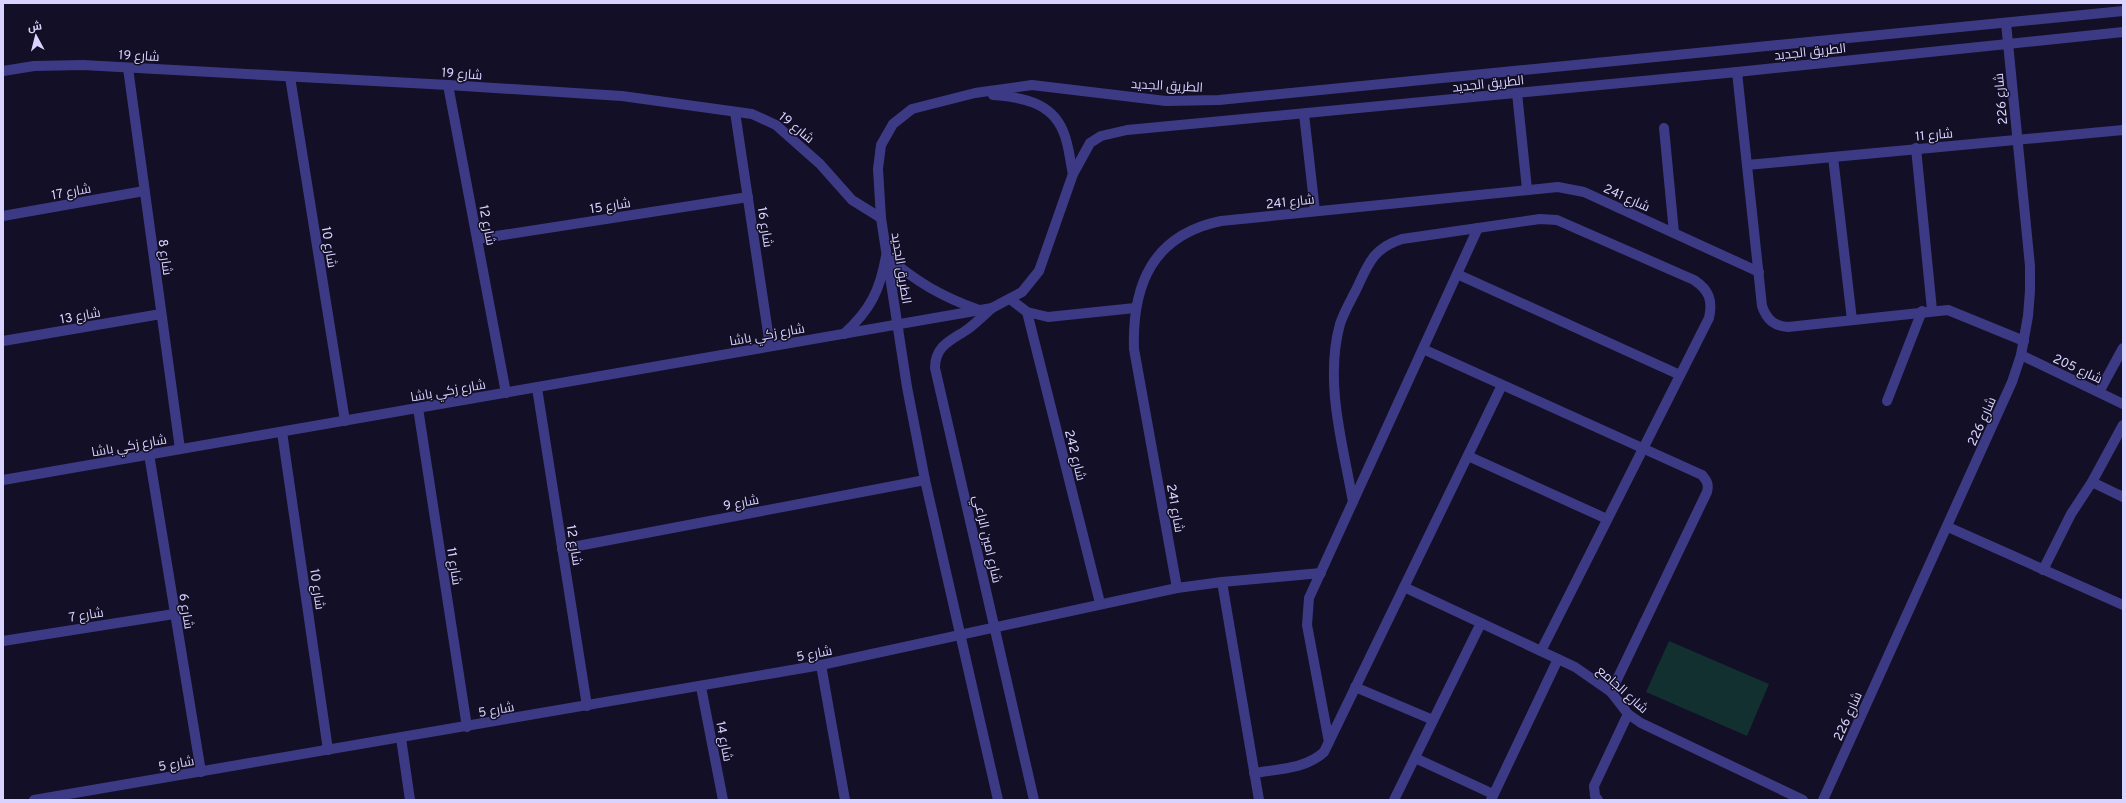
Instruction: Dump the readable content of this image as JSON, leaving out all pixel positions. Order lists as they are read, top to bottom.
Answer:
{
  "streets": {
    "street": [
      "الطريق الجديد",
      "شارع 19",
      "شارع 226",
      "شارع 11",
      "شارع 17",
      "شارع 241",
      "شارع 15",
      "شارع 12",
      "شارع 16",
      "شارع 10",
      "شارع 8",
      "شارع 13",
      "شارع زكي باشا",
      "شارع 205",
      "شارع 242",
      "شارع 9",
      "شارع امين الراعي",
      "شارع 6",
      "شارع 7",
      "شارع 5",
      "شارع الجامع",
      "شارع 14"
    ]
  },
  "crossings": [
    ["الطريق الجديد", "شارع 19"],
    ["الطريق الجديد", "شارع 226"],
    ["الطريق الجديد", "شارع زكي باشا"],
    ["الطريق الجديد", "شارع امين الراعي"],
    ["شارع 19", "شارع 12"],
    ["شارع 19", "شارع 16"],
    ["شارع 19", "شارع 10"],
    ["شارع 19", "شارع 8"],
    ["شارع 226", "شارع 11"],
    ["شارع 226", "شارع 205"],
    ["شارع 11", "شارع زكي باشا"],
    ["شارع 11", "شارع 5"],
    ["شارع 17", "شارع 8"],
    ["شارع 241", "شارع 5"],
    ["شارع 15", "شارع 12"],
    ["شارع 15", "شارع 16"],
    ["شارع 12", "شارع زكي باشا"],
    ["شارع 12", "شارع 9"],
    ["شارع 12", "شارع 5"],
    ["شارع 16", "شارع زكي باشا"],
    ["شارع 10", "شارع زكي باشا"],
    ["شارع 10", "شارع 5"],
    ["شارع 8", "شارع 13"],
    ["شارع 8", "شارع زكي باشا"],
    ["شارع زكي باشا", "شارع 6"],
    ["شارع 242", "شارع 5"],
    ["شارع امين الراعي", "شارع 5"],
    ["شارع 6", "شارع 7"],
    ["شارع 6", "شارع 5"],
    ["شارع 5", "شارع 14"]
  ],
  "north": "top"
}
